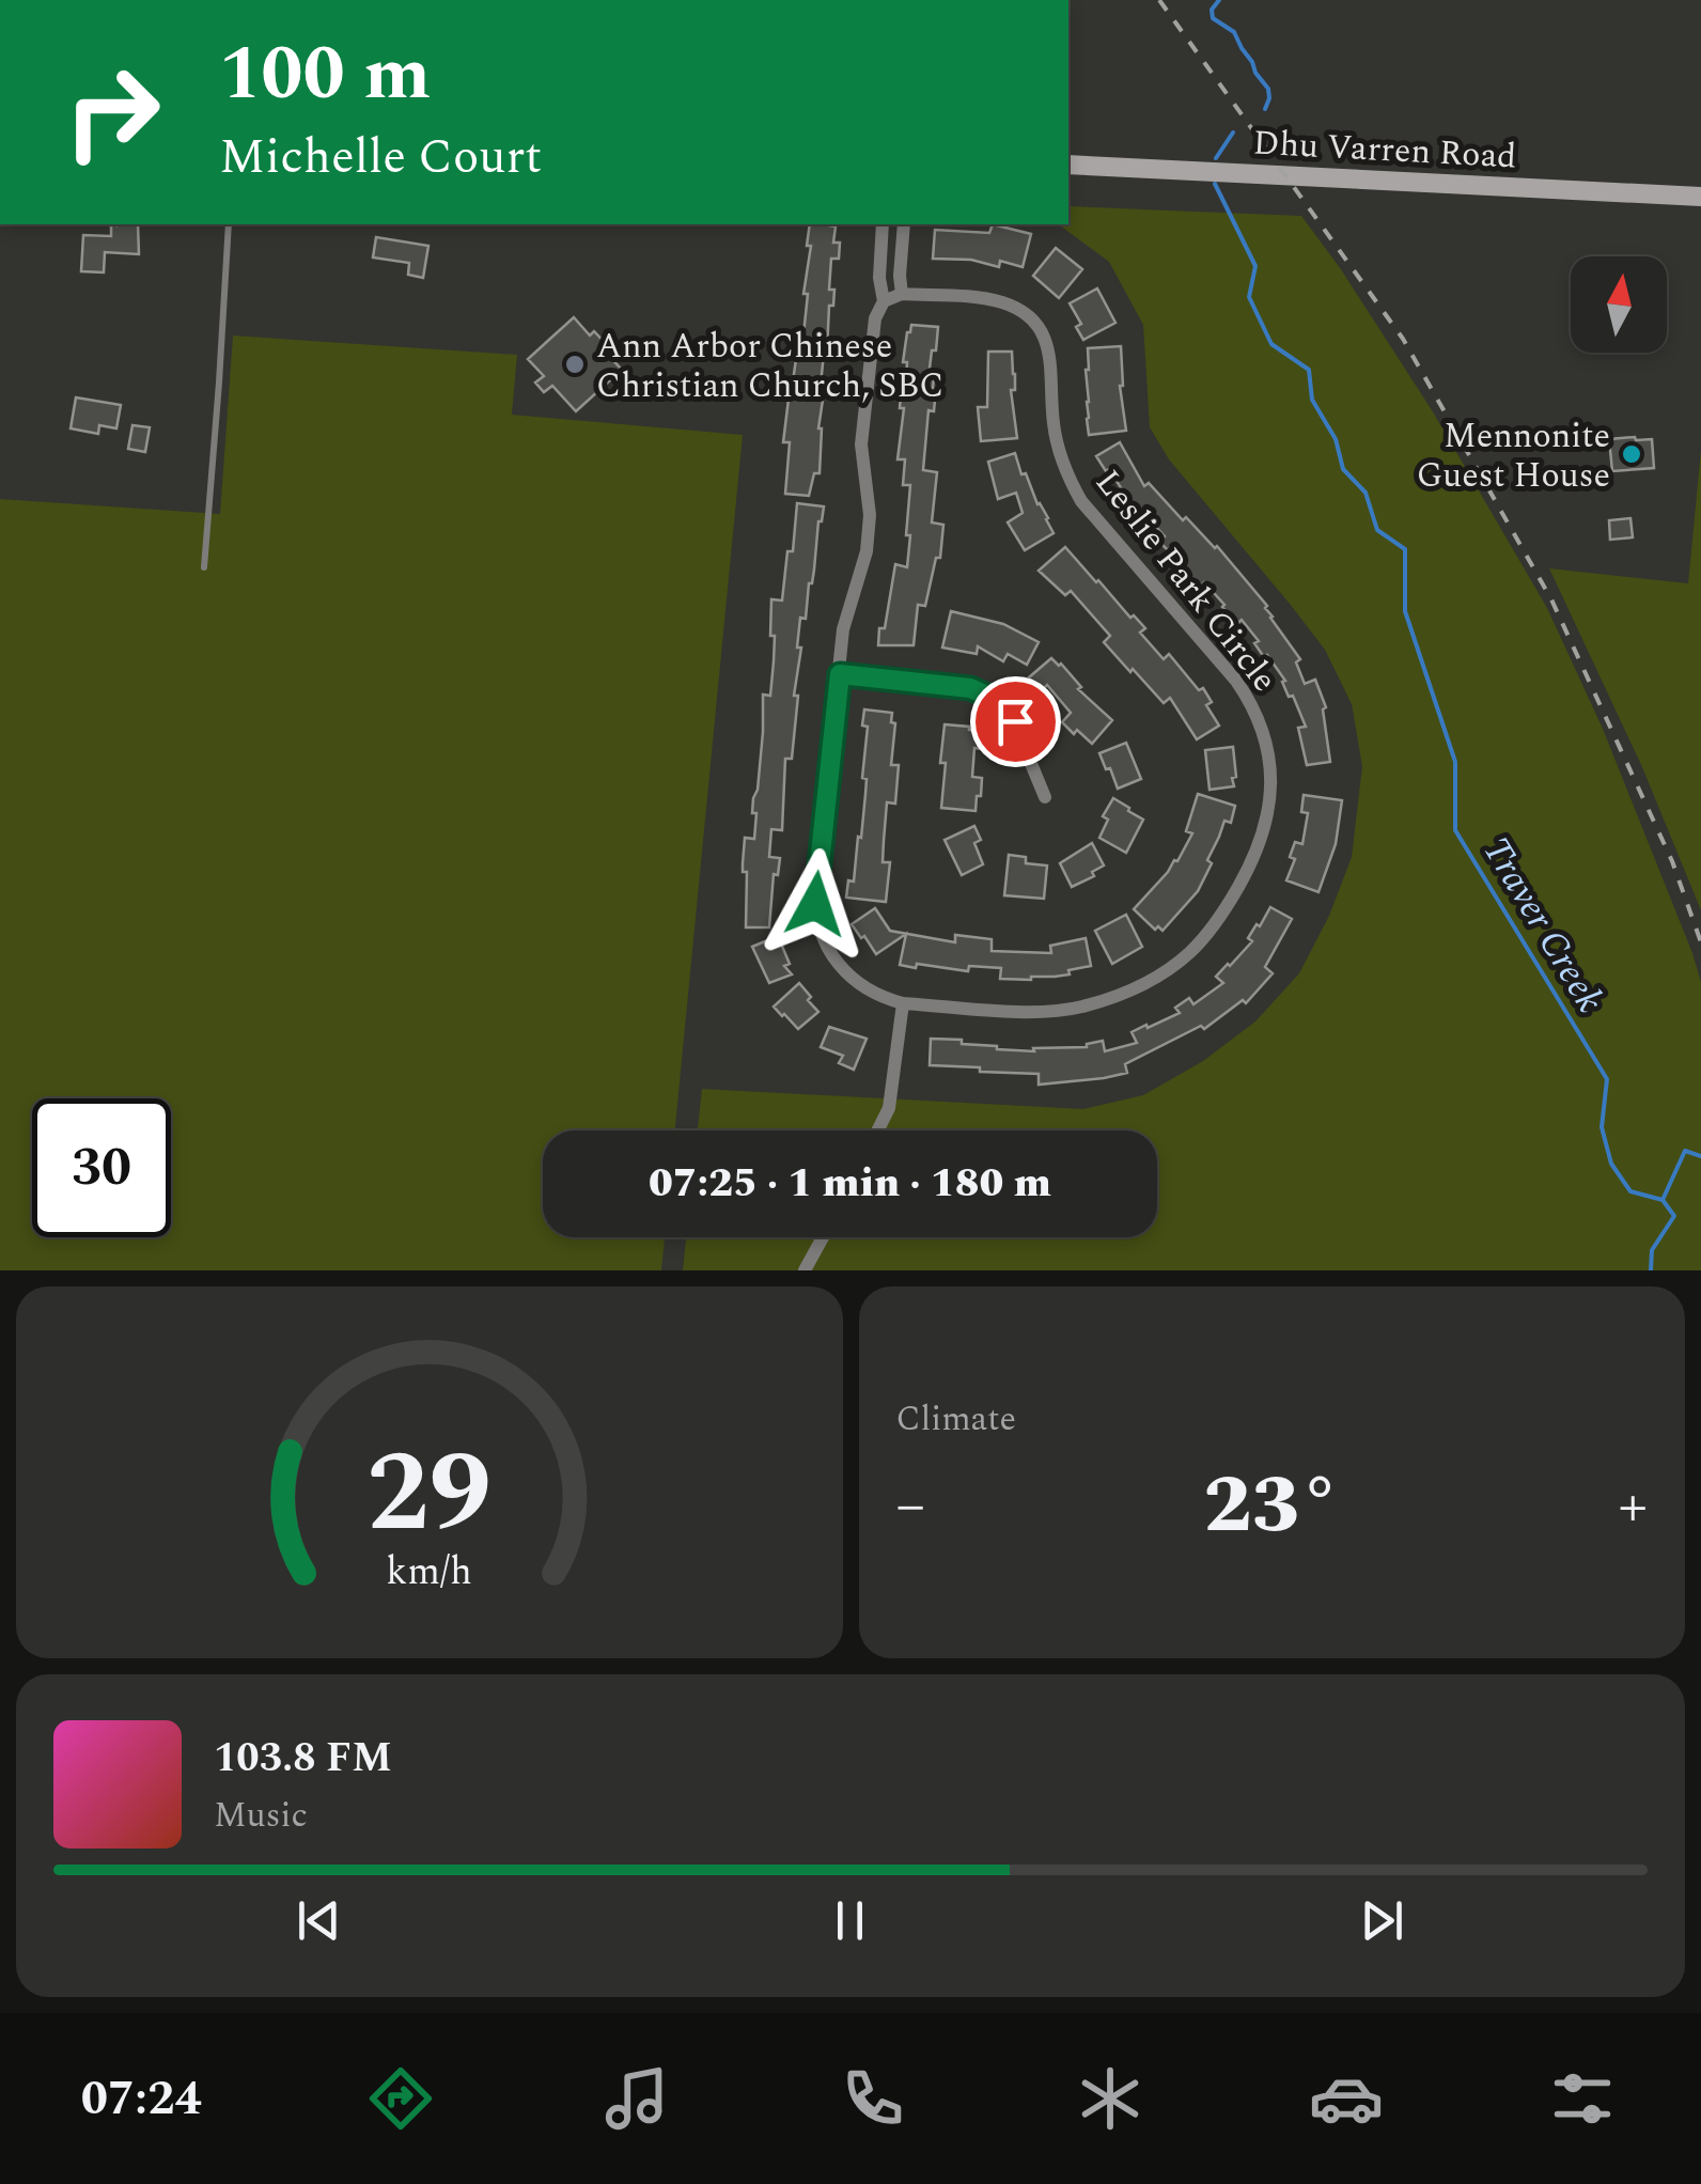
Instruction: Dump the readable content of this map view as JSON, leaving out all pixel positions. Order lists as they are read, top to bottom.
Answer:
{
  "streets": {
    "main road": ["Dhu Varren Road"],
    "street": ["Leslie Park Circle"]
  },
  "water": ["Traver Creek"],
  "places": ["Ann Arbor Chinese Christian Church, SBC", "Mennonite Guest House"],
  "north": "top",
  "page": {
    "turn": ["100 m", "Michelle Court"],
    "limit": "30",
    "trip": "07:25 · 1 min · 180 m",
    "tile": "Climate",
    "heat": ["−", "23°", "+"],
    "song": ["103.8 FM", "Music"],
    "tabs": "07:24",
    "gauge": ["29", "km/h"]
  }
}
